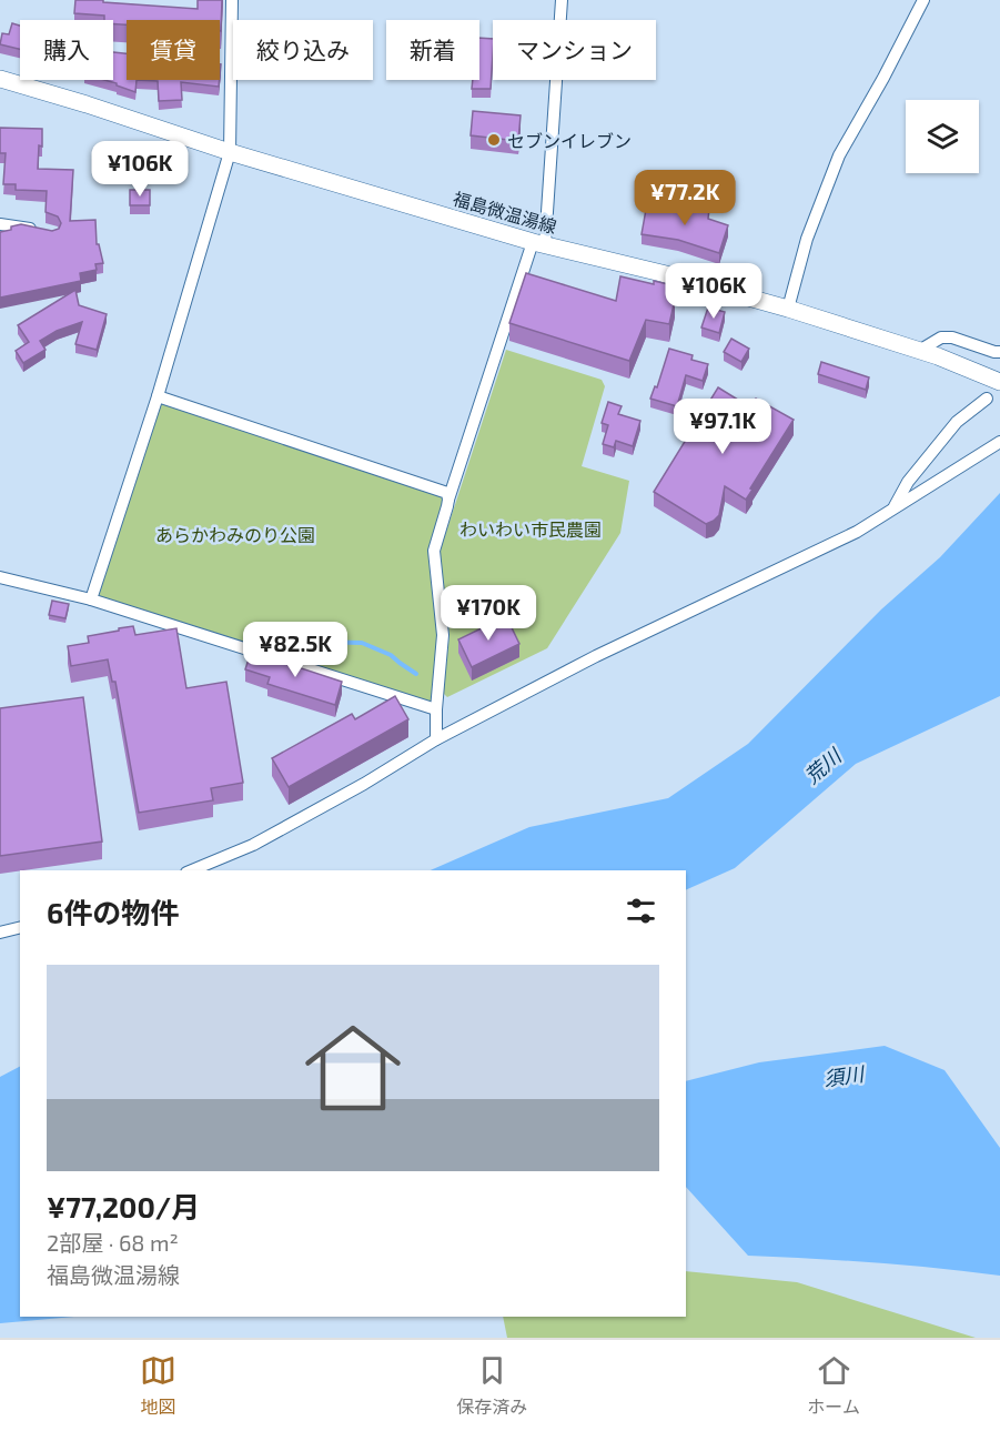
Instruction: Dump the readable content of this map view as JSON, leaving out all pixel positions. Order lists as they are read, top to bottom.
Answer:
{
  "streets": {
    "main road": ["福島微温湯線"]
  },
  "water": ["荒川", "須川"],
  "parks": ["わいわい市民農園", "あらかわみのり公園"],
  "places": ["セブンイレブン"],
  "page": {
    "chip": [
      "購入",
      "賃貸",
      "絞り込み",
      "新着",
      "マンション"
    ],
    "price": [
      "¥106K",
      "¥77.2K",
      "¥106K",
      "¥97.1K",
      "¥170K",
      "¥82.5K"
    ],
    "heading": "6件の物件",
    "list": [
      {
        "name": "¥77,200/月",
        "note": "2部屋 · 68 m² · 福島微温湯線"
      }
    ],
    "tabs": ["地図", "保存済み", "ホーム"]
  }
}
